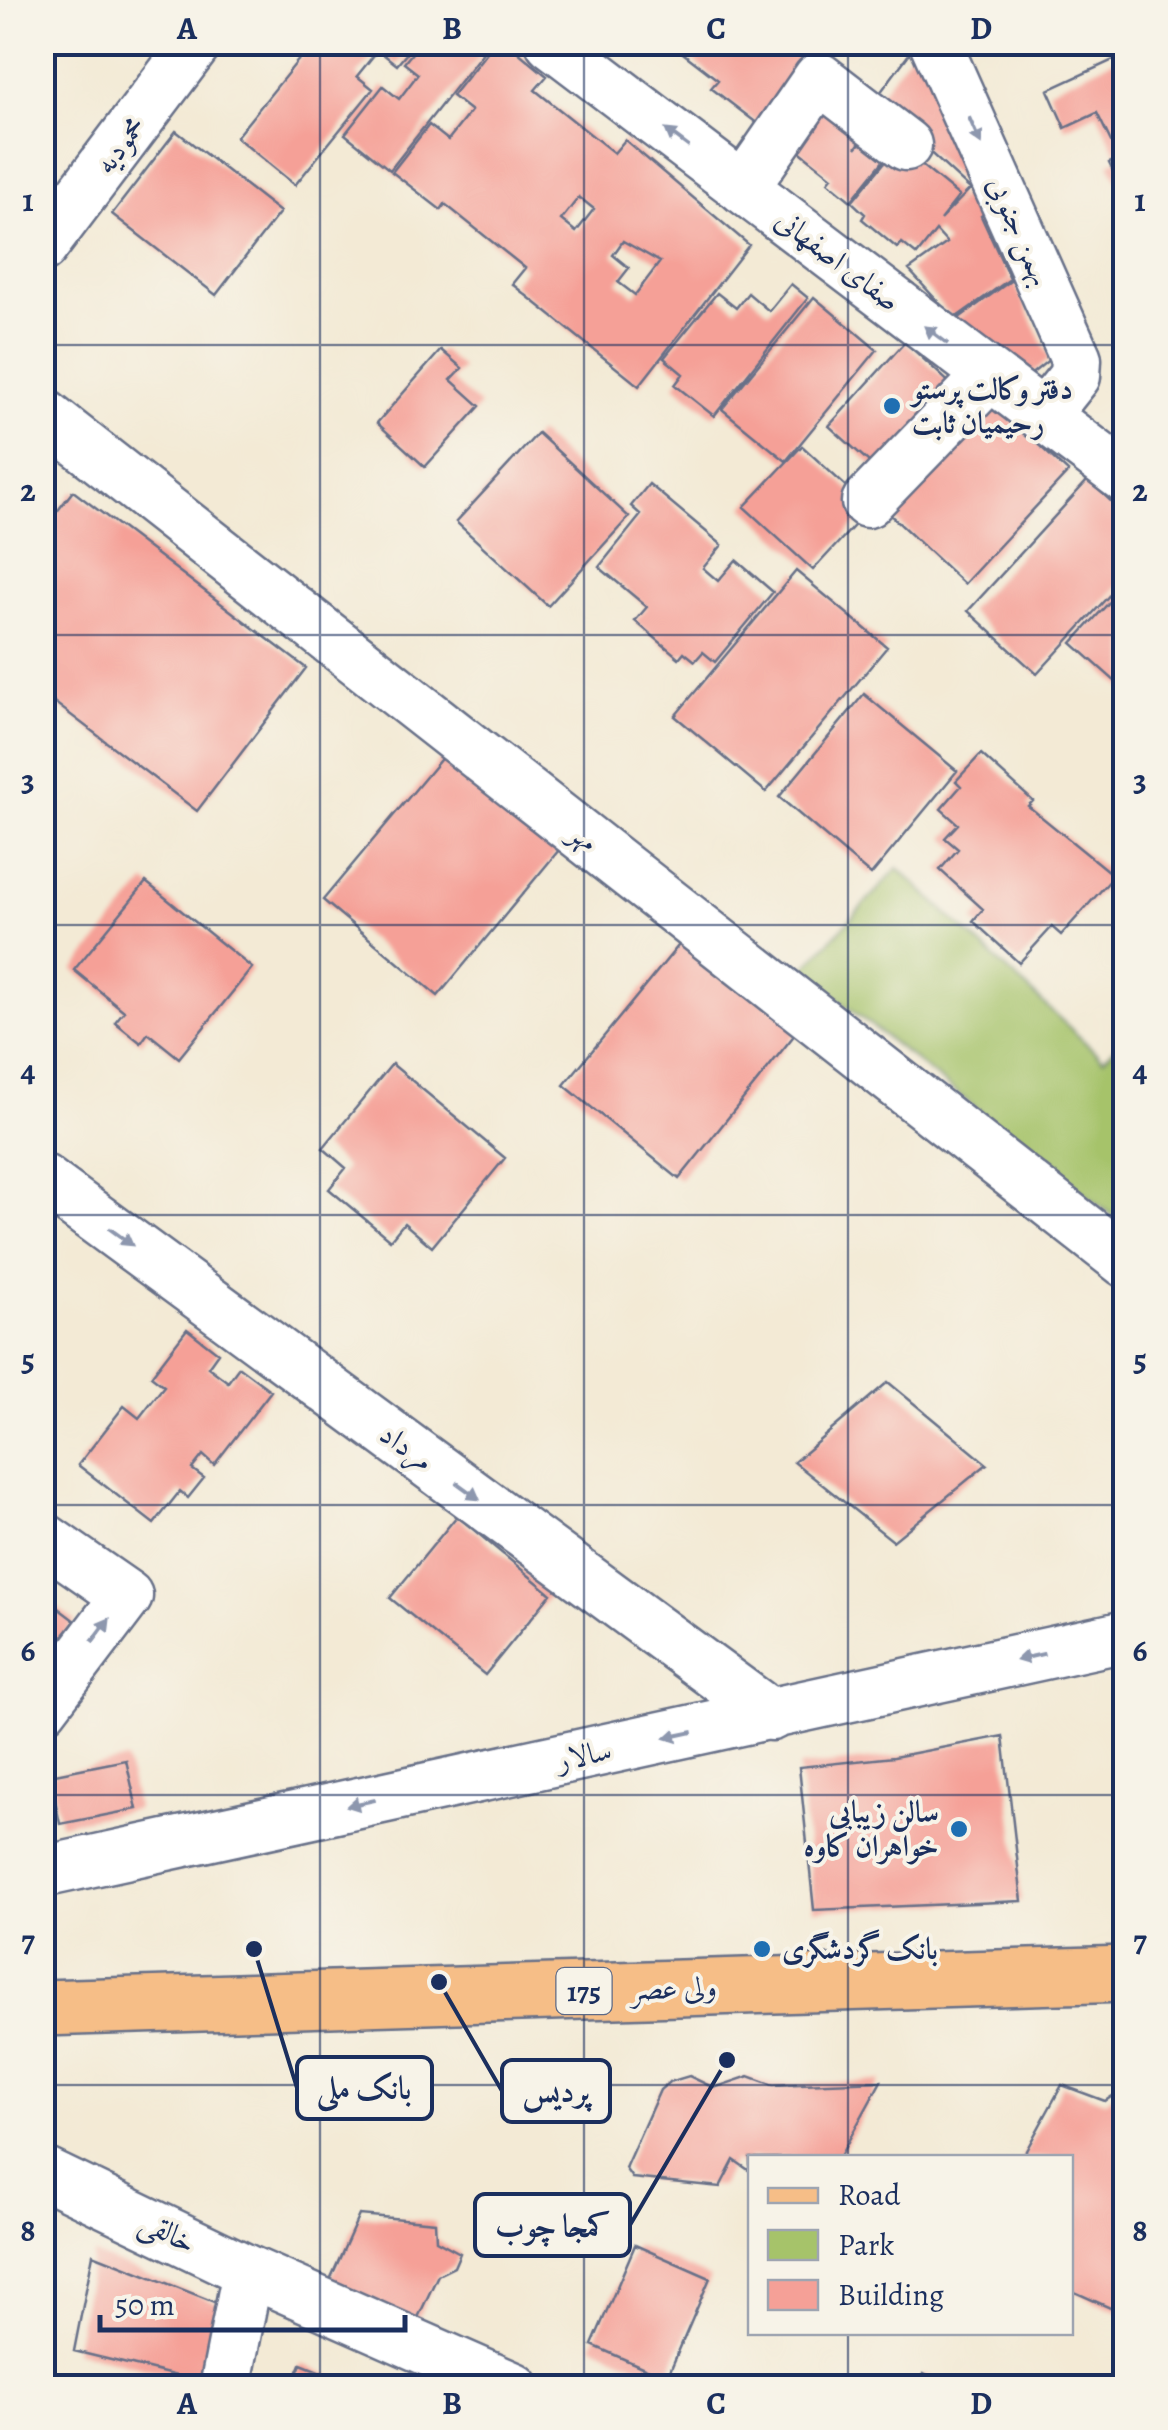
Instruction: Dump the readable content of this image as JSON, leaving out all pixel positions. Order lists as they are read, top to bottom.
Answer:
{
  "streets": {
    "main road": ["ولی عصر", "175"],
    "street": [
      "محمودیه",
      "بهمن جنوبی",
      "صفای اصفهانی",
      "مهر",
      "مرداد",
      "سالار",
      "خالقی"
    ]
  },
  "crossings": [
    ["بهمن جنوبی", "صفای اصفهانی"],
    ["مرداد", "سالار"]
  ],
  "one_way": [
    "بهمن جنوبی",
    "صفای اصفهانی",
    "مرداد",
    "سالار"
  ],
  "places": [
    "دفتر وکالت پرستو رحیمیان ثابت",
    "سالن زیبایی خواهران کاوه",
    "بانک ملی",
    "بانک گردشگری",
    "پردیس",
    "کمجا چوب"
  ],
  "legend": ["Road", "Park", "Building"],
  "scale_bar": "50 m",
  "grid": {
    "columns": [
      "A",
      "B",
      "C",
      "D"
    ],
    "rows": [
      "1",
      "2",
      "3",
      "4",
      "5",
      "6",
      "7",
      "8"
    ]
  }
}
